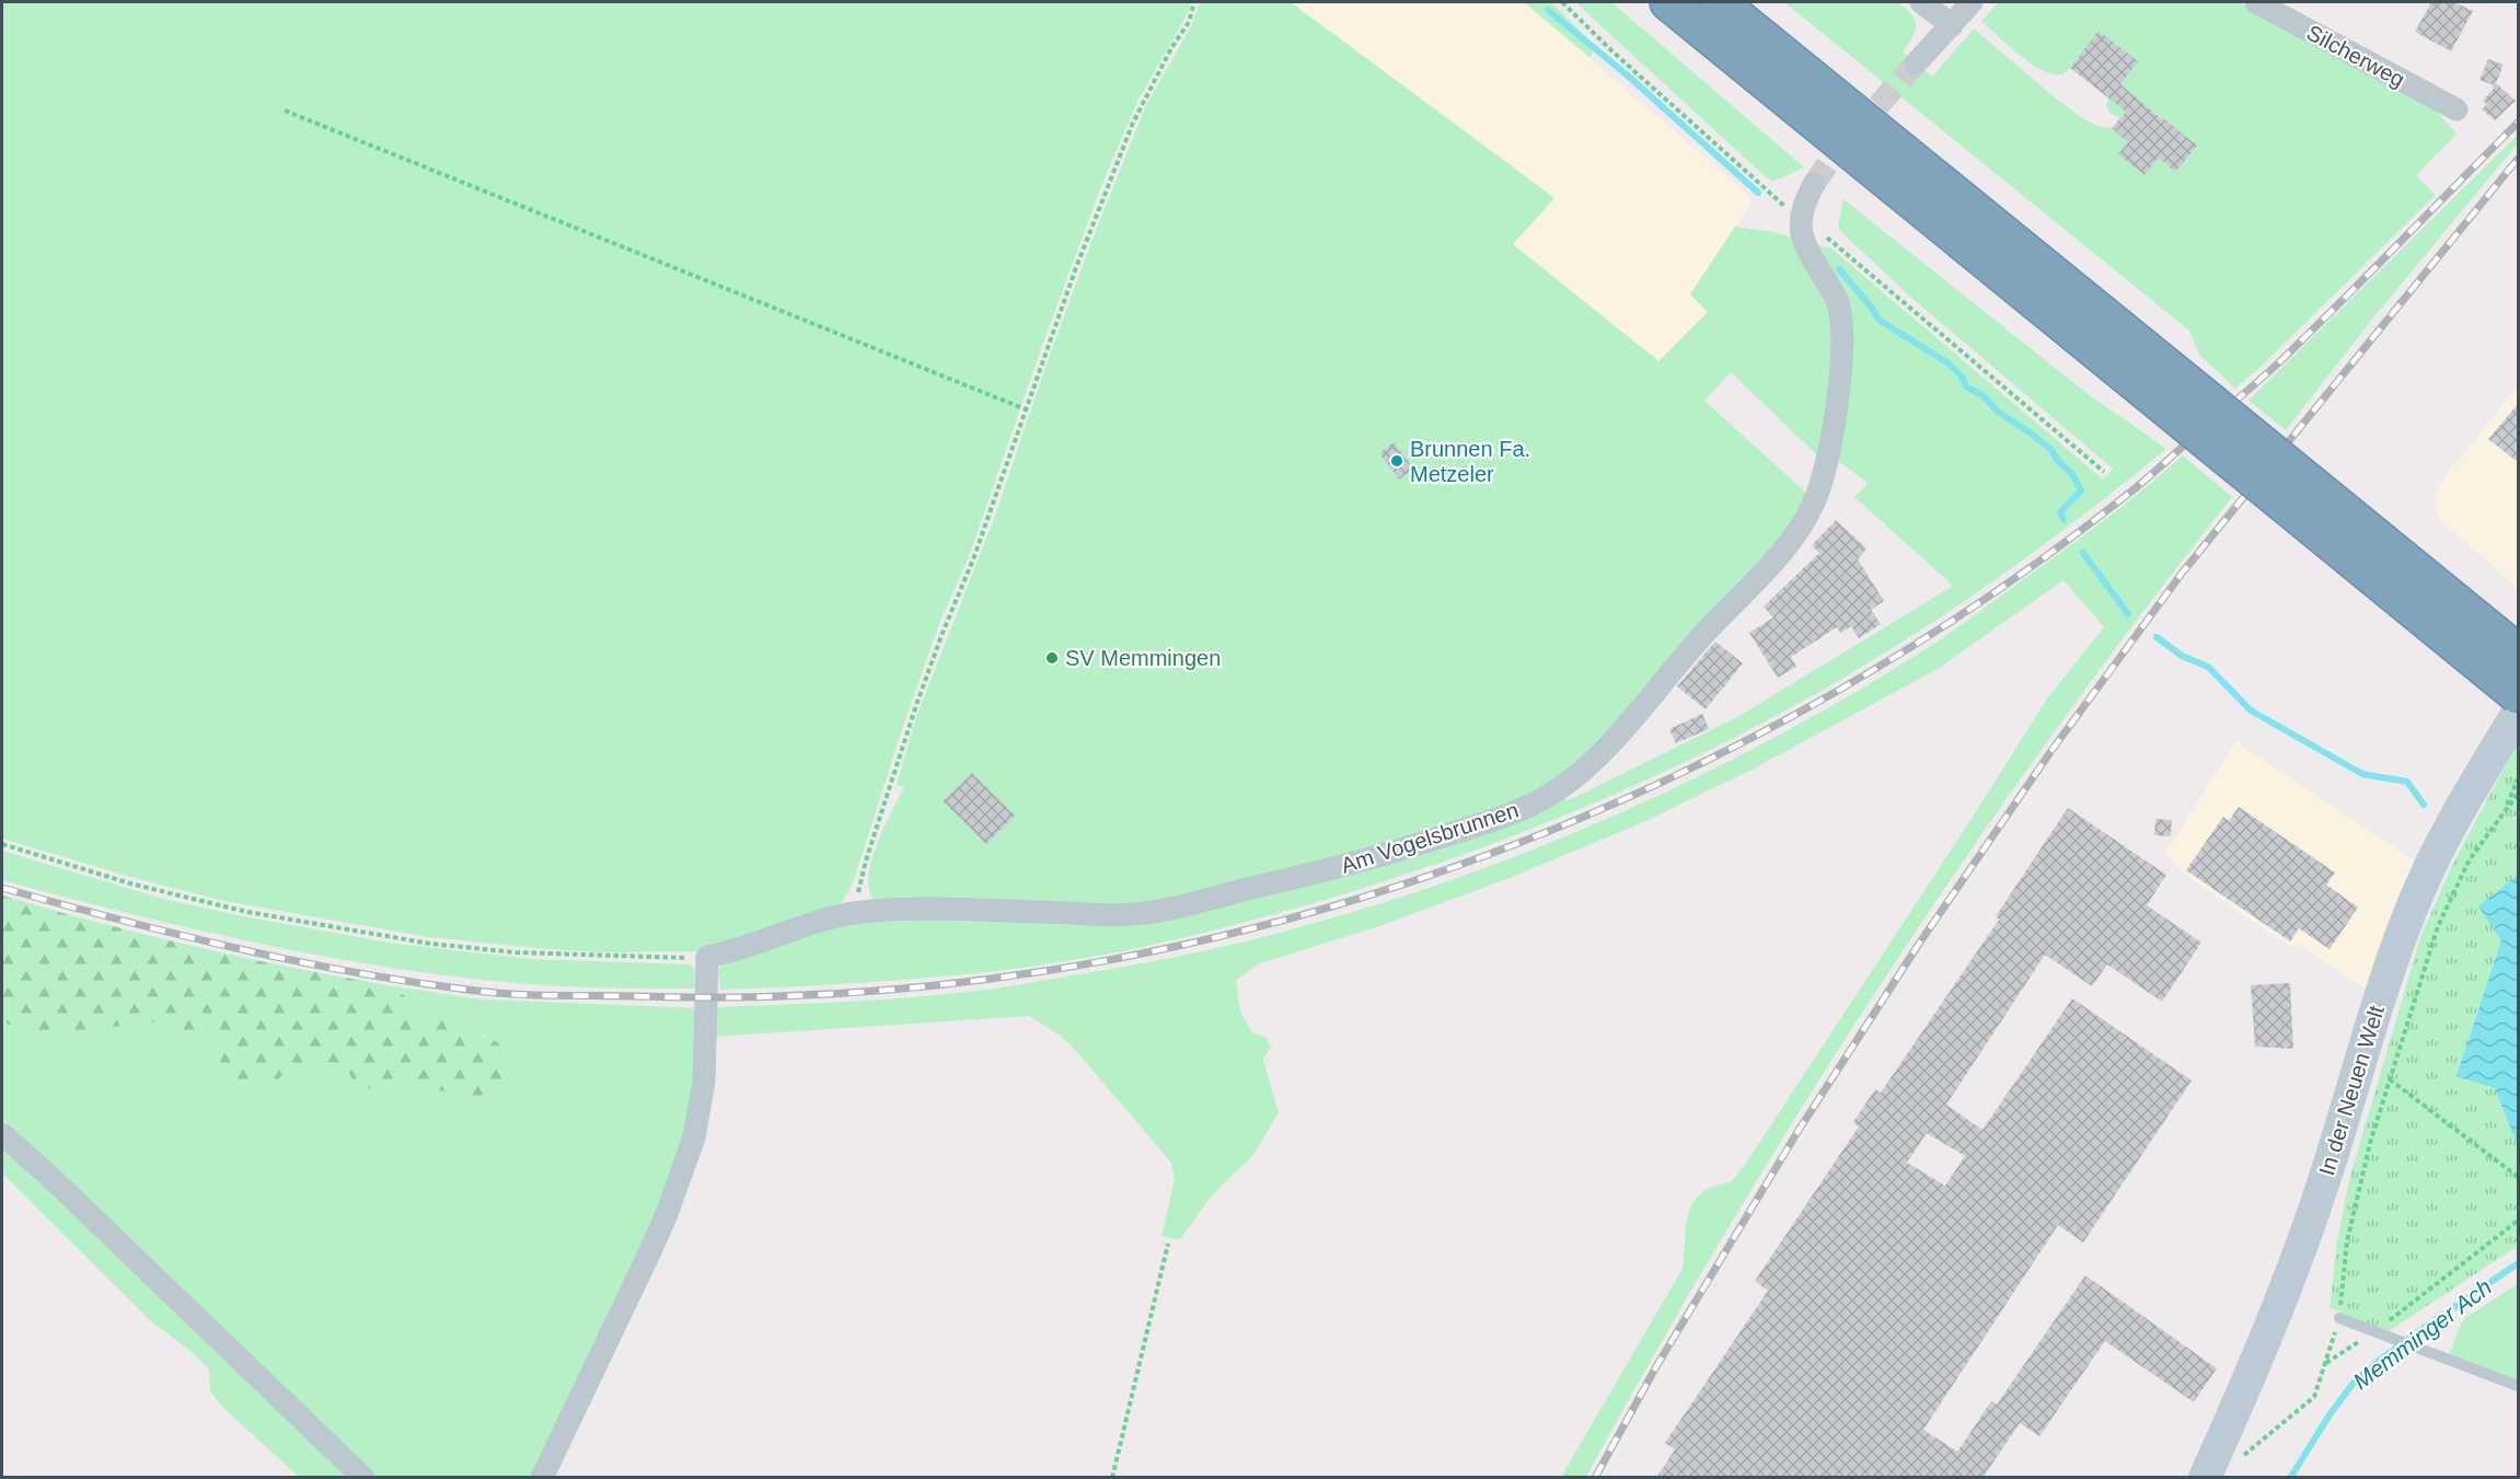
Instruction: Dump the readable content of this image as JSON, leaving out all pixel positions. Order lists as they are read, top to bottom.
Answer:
{
  "streets": {
    "street": ["Silcherweg", "Am Vogelsbrunnen", "In der Neuen Welt"]
  },
  "water": ["Memminger Ach"],
  "places": ["Brunnen Fa. Metzeler", "SV Memmingen"]
}
